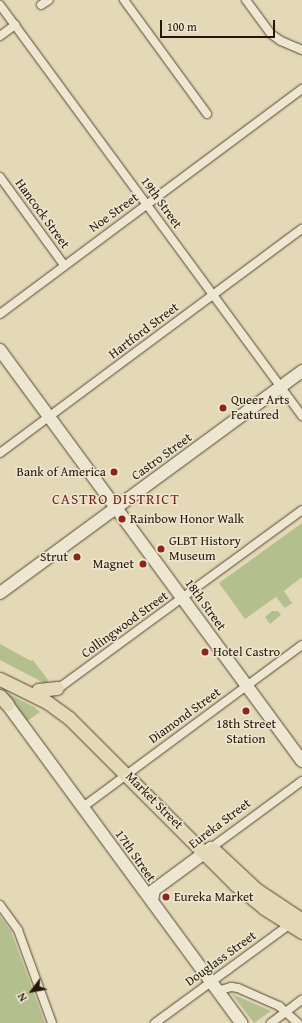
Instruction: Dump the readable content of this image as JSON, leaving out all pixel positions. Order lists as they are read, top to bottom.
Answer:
{
  "streets": {
    "main road": ["Market Street"],
    "street": [
      "19th Street",
      "Noe Street",
      "Hancock Street",
      "Hartford Street",
      "Castro Street",
      "18th Street",
      "Collingwood Street",
      "Diamond Street",
      "Eureka Street",
      "17th Street",
      "Douglass Street"
    ]
  },
  "crossings": [
    ["19th Street", "Noe Street"],
    ["19th Street", "Hartford Street"],
    ["19th Street", "Castro Street"],
    ["Noe Street", "Hancock Street"],
    ["Hartford Street", "18th Street"],
    ["Castro Street", "18th Street"],
    ["18th Street", "Collingwood Street"],
    ["18th Street", "Diamond Street"],
    ["Diamond Street", "Market Street"],
    ["Diamond Street", "17th Street"],
    ["Market Street", "Eureka Street"],
    ["Market Street", "Douglass Street"],
    ["Eureka Street", "17th Street"],
    ["17th Street", "Douglass Street"]
  ],
  "districts": ["CASTRO DISTRICT"],
  "places": [
    "Queer Arts Featured",
    "Bank of America",
    "Rainbow Honor Walk",
    "GLBT History Museum",
    "Strut",
    "Magnet",
    "Hotel Castro",
    "18th Street Station",
    "Eureka Market"
  ],
  "scale_bar": "100 m",
  "north": "bottom left"
}
